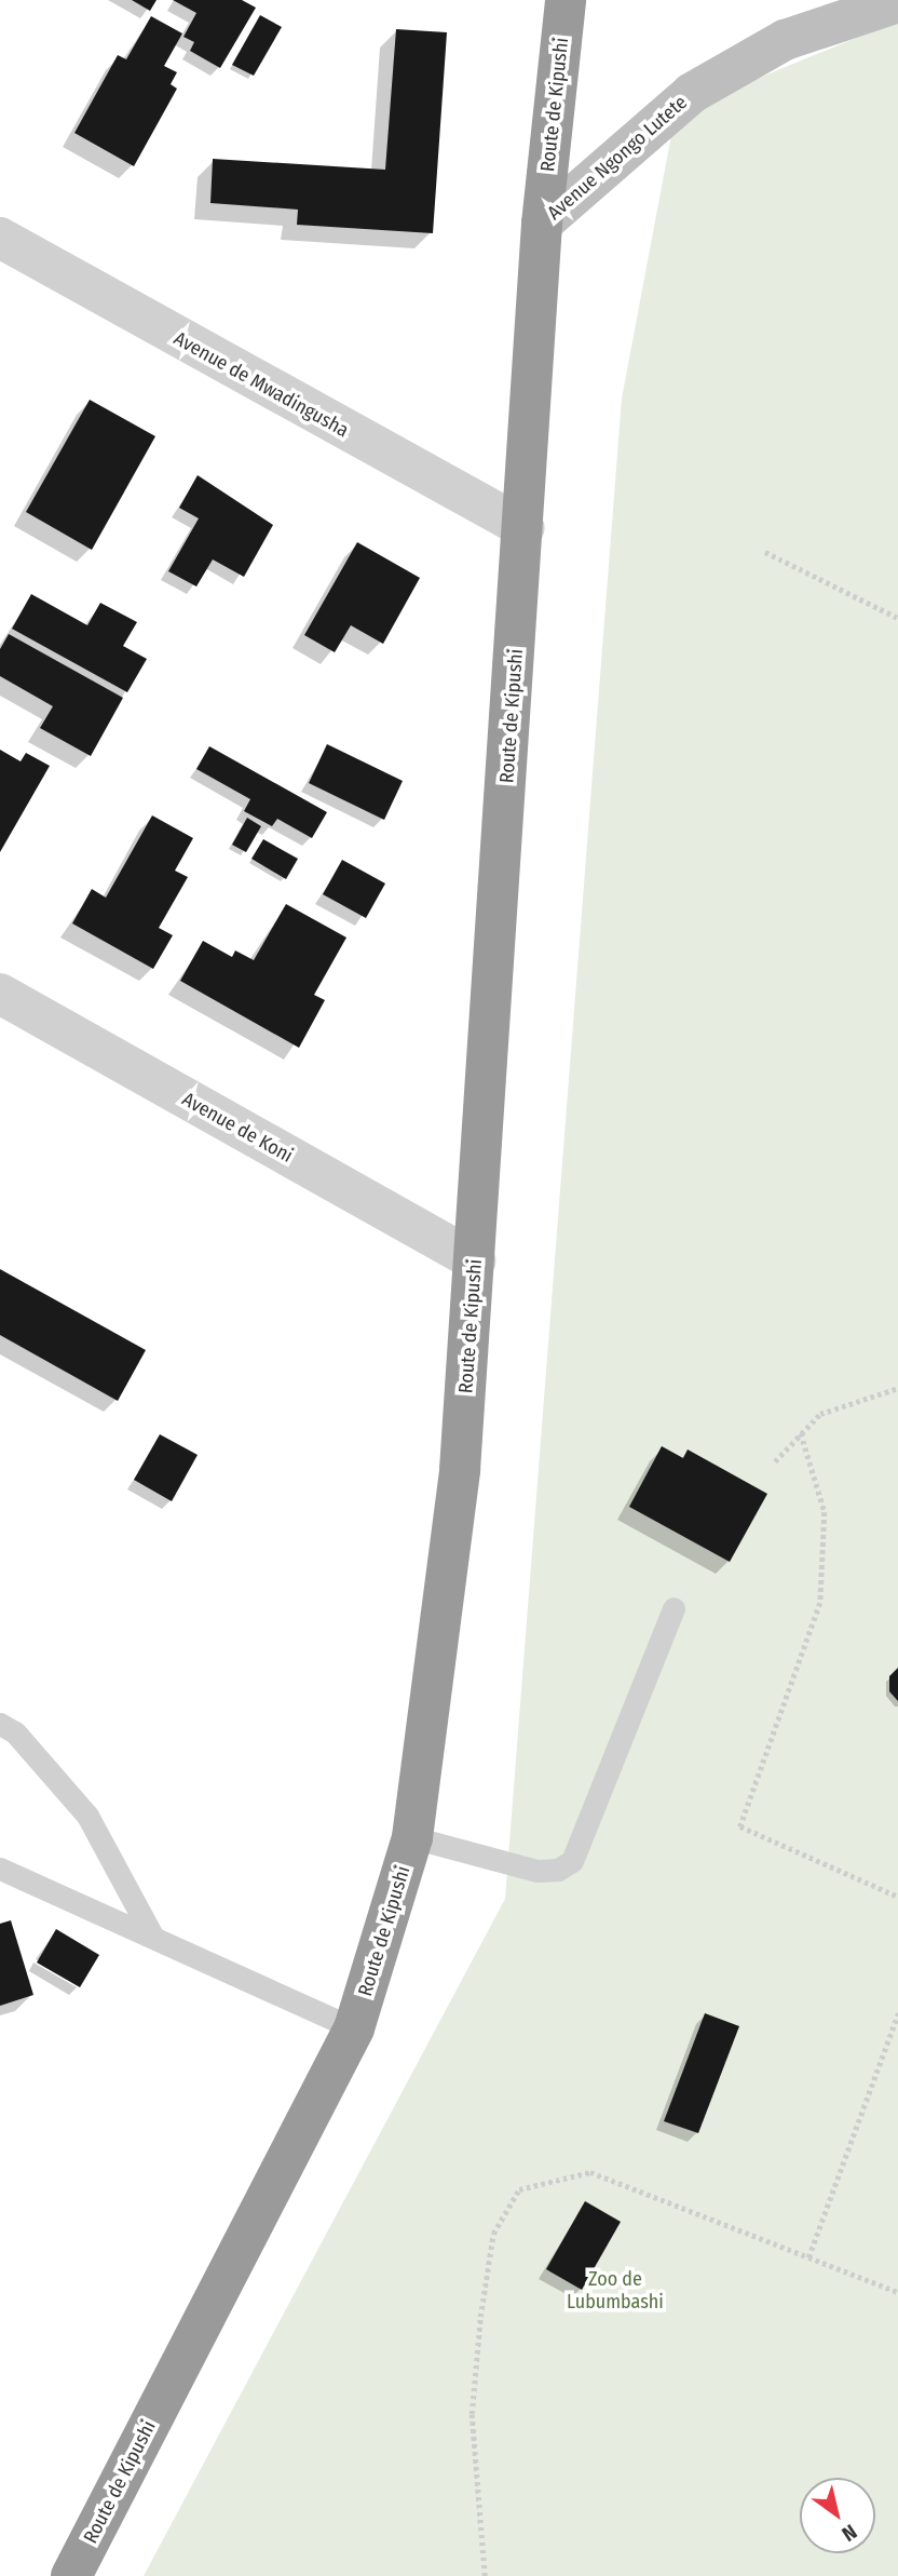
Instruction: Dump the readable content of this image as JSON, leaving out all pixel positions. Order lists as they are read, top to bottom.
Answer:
{
  "streets": {
    "highway": ["Route de Kipushi"],
    "street": ["Avenue Ngongo Lutete", "Avenue de Mwadingusha", "Avenue de Koni"]
  },
  "crossings": [
    ["Route de Kipushi", "Avenue Ngongo Lutete"],
    ["Route de Kipushi", "Avenue de Mwadingusha"],
    ["Route de Kipushi", "Avenue de Koni"]
  ],
  "parks": ["Zoo de Lubumbashi"],
  "north": "bottom right"
}
